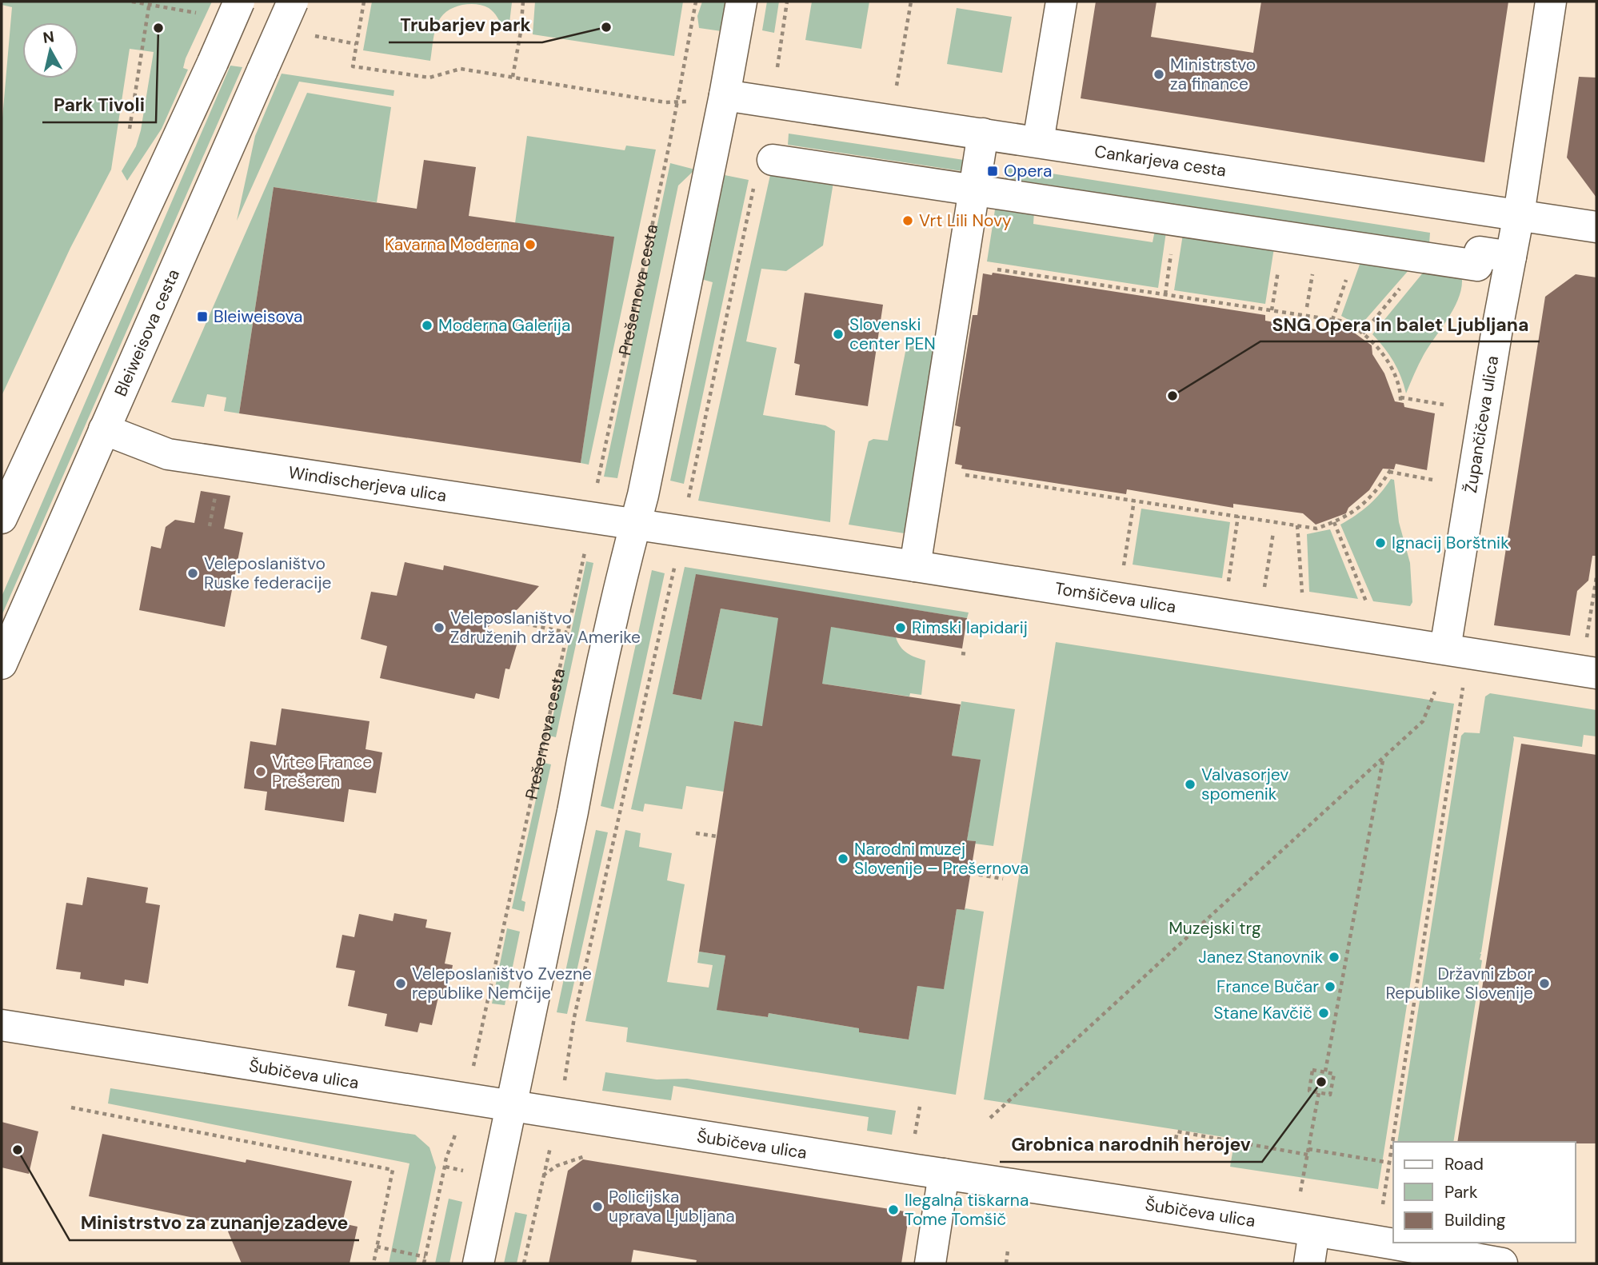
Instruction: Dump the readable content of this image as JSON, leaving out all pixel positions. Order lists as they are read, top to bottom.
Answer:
{
  "streets": {
    "street": [
      "Cankarjeva cesta",
      "Bleiweisova cesta",
      "Župančičeva ulica",
      "Windischerjeva ulica",
      "Tomšičeva ulica",
      "Šubičeva ulica"
    ],
    "path": ["Prešernova cesta"]
  },
  "crossings": [
    ["Cankarjeva cesta", "Župančičeva ulica"],
    ["Prešernova cesta", "Windischerjeva ulica"],
    ["Prešernova cesta", "Šubičeva ulica"],
    ["Bleiweisova cesta", "Windischerjeva ulica"],
    ["Župančičeva ulica", "Tomšičeva ulica"],
    ["Windischerjeva ulica", "Tomšičeva ulica"]
  ],
  "parks": ["Muzejski trg"],
  "places": {
    "other": [
      "Trubarjev park",
      "Park Tivoli",
      "Ministrstvo za finance",
      "Vrt Lili Novy",
      "Kavarna Moderna",
      "Moderna Galerija",
      "Slovenski center PEN",
      "SNG Opera in balet Ljubljana",
      "Ignacij Borštnik",
      "Veleposlaništvo Ruske federacije",
      "Veleposlaništvo Združenih držav Amerike",
      "Rimski lapidarij",
      "Vrtec France Prešeren",
      "Valvasorjev spomenik",
      "Narodni muzej Slovenije – Prešernova",
      "Janez Stanovnik",
      "Veleposlaništvo Zvezne republike Nemčije",
      "Državni zbor Republike Slovenije",
      "France Bučar",
      "Stane Kavčič",
      "Grobnica narodnih herojev",
      "Ministrstvo za zunanje zadeve",
      "Policijska uprava Ljubljana",
      "Ilegalna tiskarna Tome Tomšič"
    ],
    "transit": ["Opera", "Bleiweisova"]
  },
  "legend": ["Road", "Park", "Building"],
  "north": "top"
}
